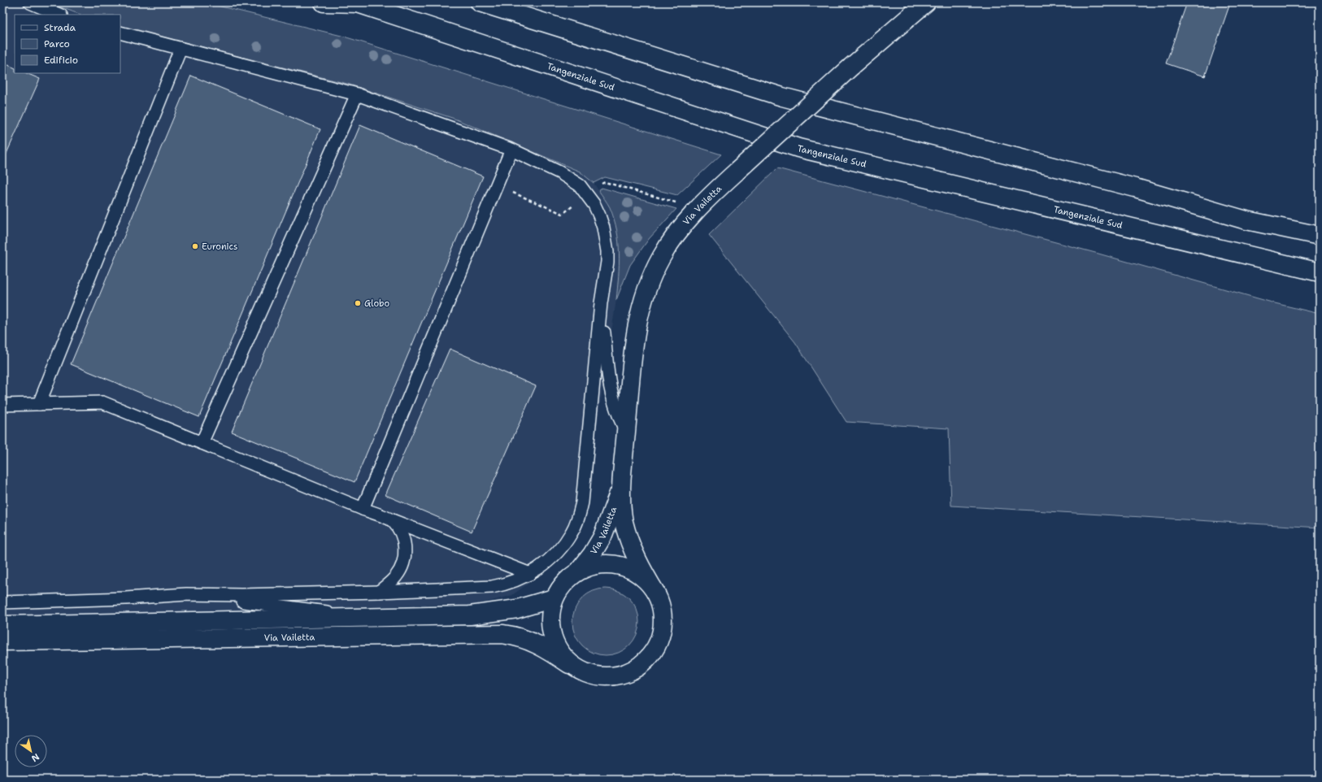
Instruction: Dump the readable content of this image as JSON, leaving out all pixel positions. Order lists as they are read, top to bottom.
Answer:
{
  "streets": {
    "main road": ["Tangenziale Sud", "Via Vailetta"]
  },
  "places": ["Euronics", "Globo"],
  "legend": ["Strada", "Parco", "Edificio"],
  "north": "bottom right"
}
